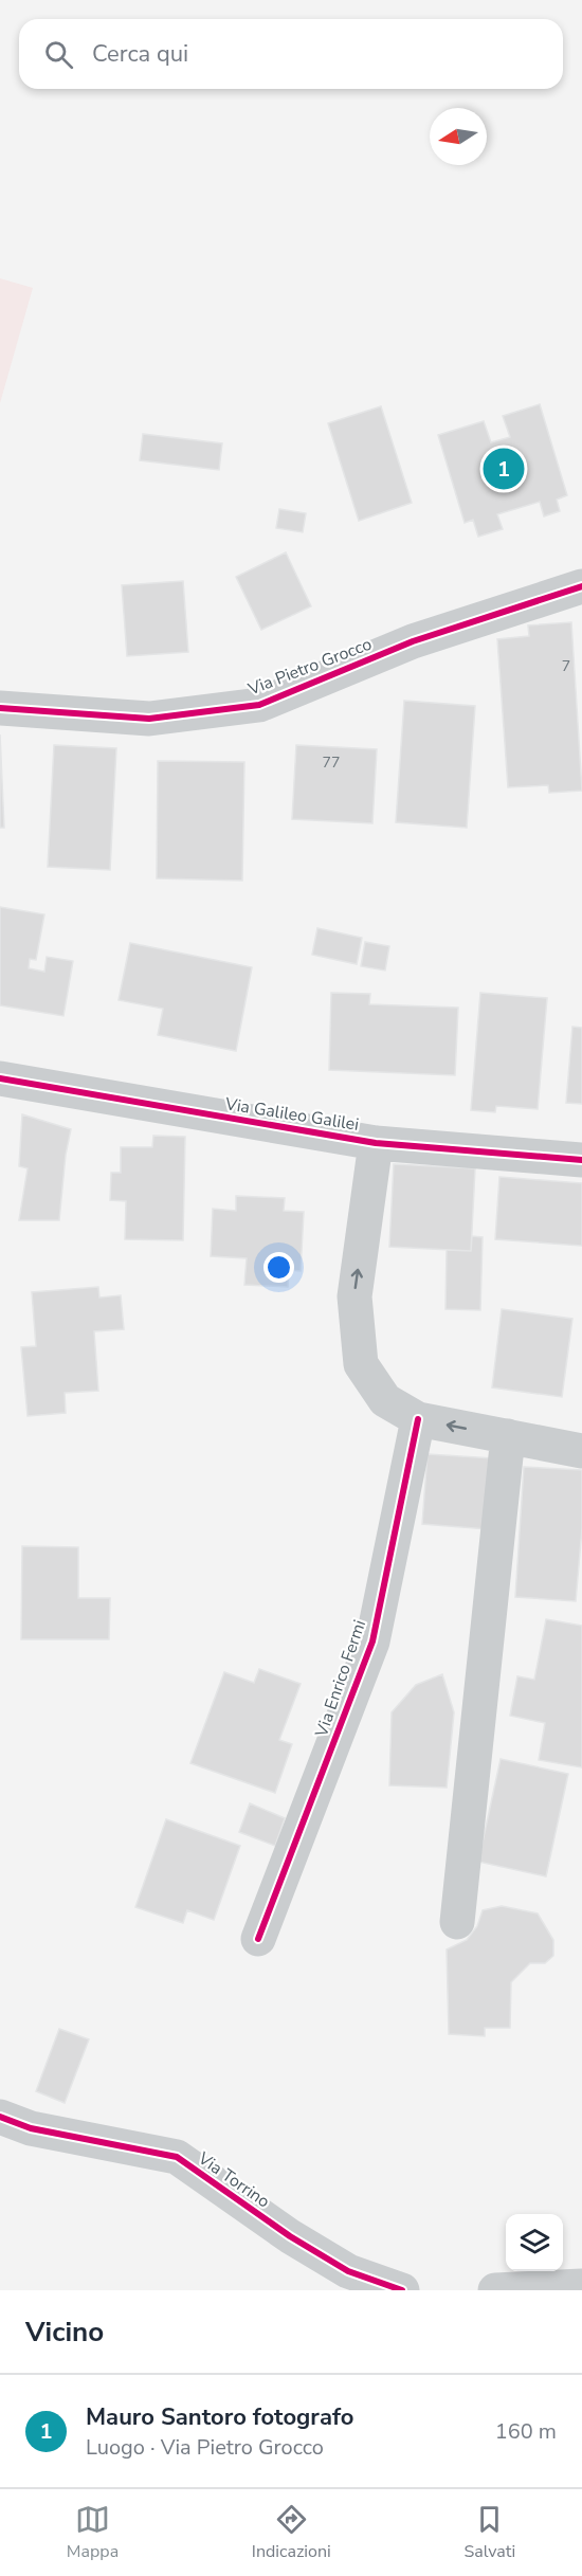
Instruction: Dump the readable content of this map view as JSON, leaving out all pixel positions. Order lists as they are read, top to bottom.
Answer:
{
  "streets": {
    "street": [
      "Via Pietro Grocco",
      "Via Galileo Galilei",
      "Via Enrico Fermi",
      "Via Torrino"
    ]
  },
  "house_numbers": ["7", "77"],
  "north": "left",
  "page": {
    "search": "Cerca qui",
    "pins": "1",
    "heading": "Vicino",
    "list": [
      {
        "mark": "1",
        "name": "Mauro Santoro fotografo",
        "note": "Luogo · Via Pietro Grocco",
        "value": "160 m"
      }
    ],
    "nav": ["Mappa", "Indicazioni", "Salvati"]
  }
}
